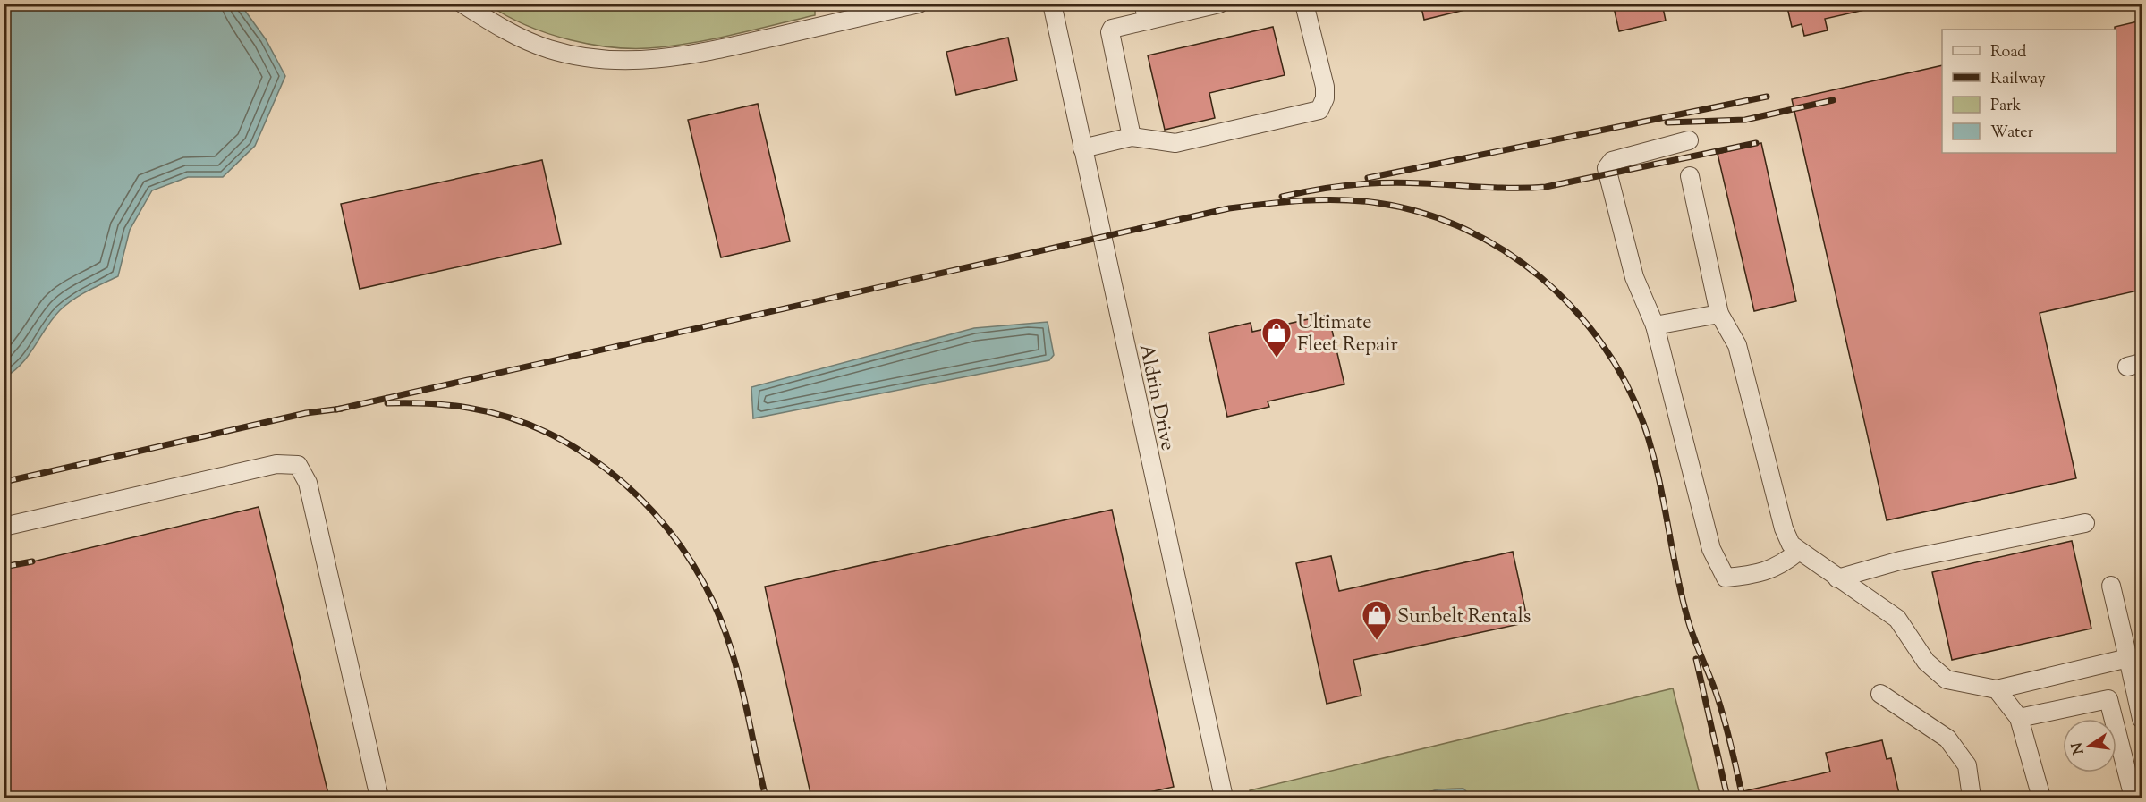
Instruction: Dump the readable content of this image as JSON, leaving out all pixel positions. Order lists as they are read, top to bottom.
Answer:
{
  "streets": {
    "street": ["Aldrin Drive"]
  },
  "places": {
    "shop": ["Ultimate Fleet Repair", "Sunbelt Rentals"]
  },
  "legend": [
    "Road",
    "Railway",
    "Park",
    "Water"
  ],
  "north": "left"
}
